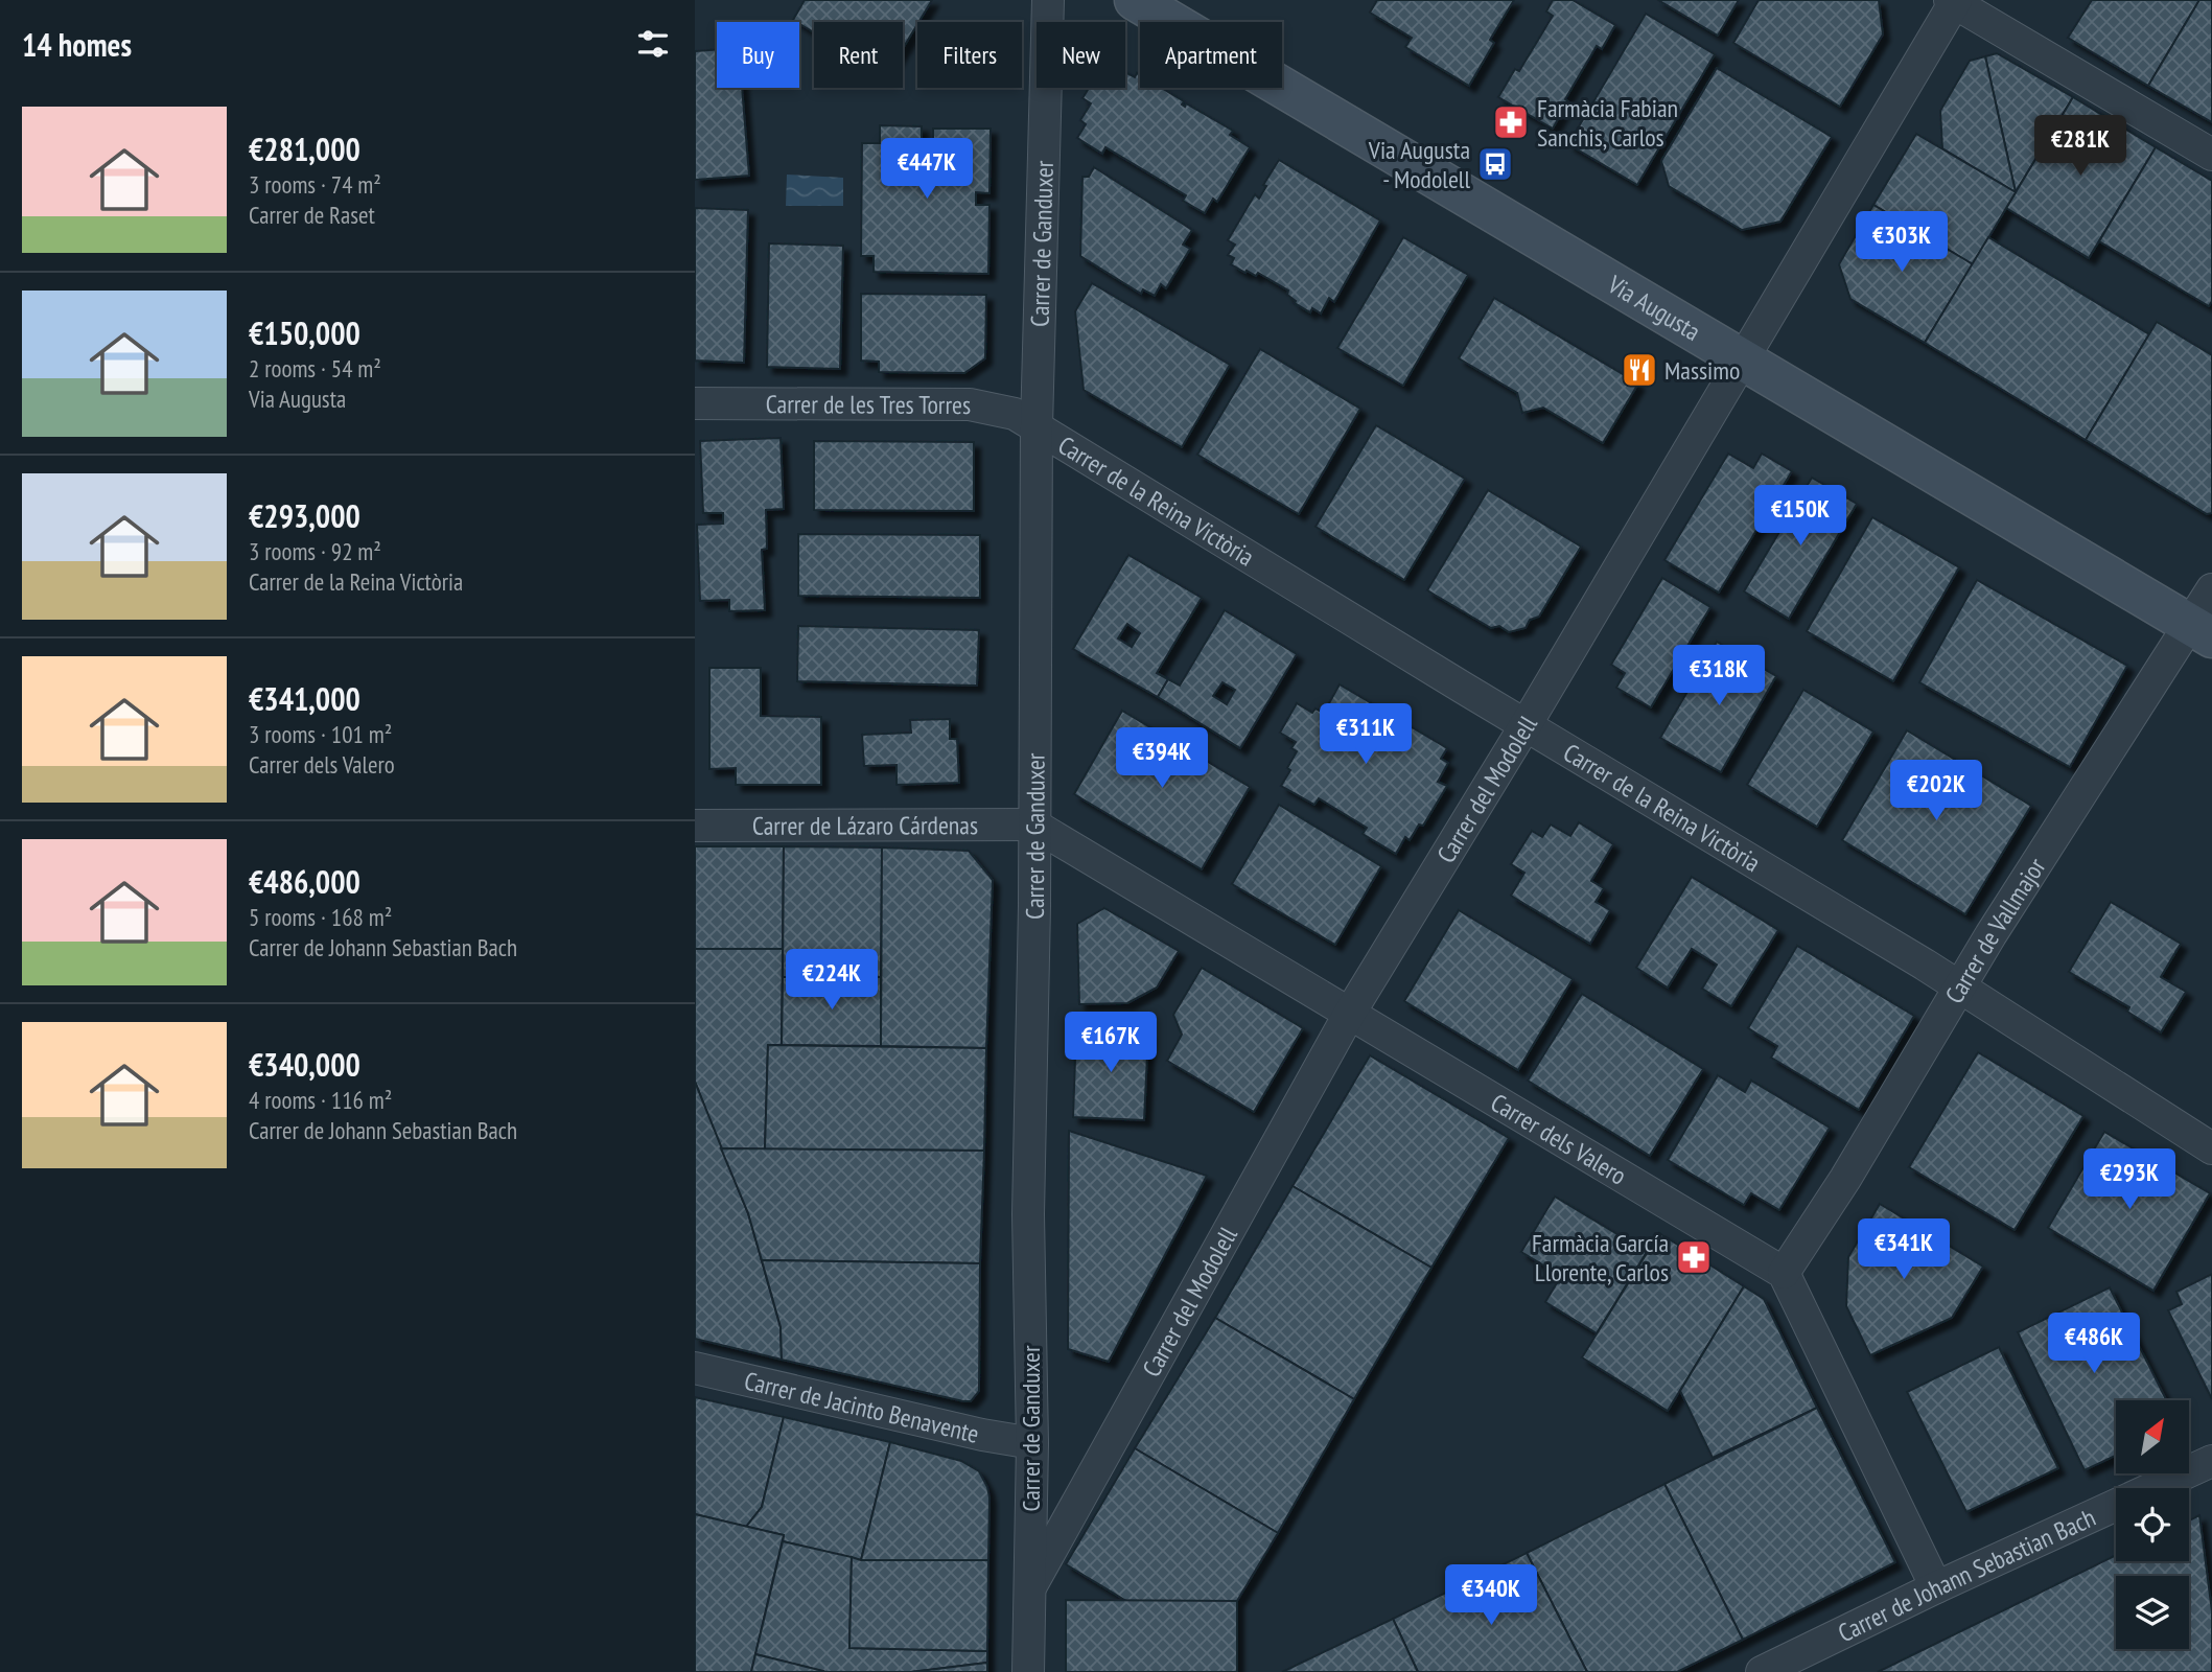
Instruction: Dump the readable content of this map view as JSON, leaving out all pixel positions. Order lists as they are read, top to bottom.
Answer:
{
  "streets": {
    "main road": ["Via Augusta"],
    "street": [
      "Carrer de Ganduxer",
      "Carrer de les Tres Torres",
      "Carrer de la Reina Victòria",
      "Carrer del Modolell",
      "Carrer de Lázaro Cárdenas",
      "Carrer de Vallmajor",
      "Carrer dels Valero",
      "Carrer de Jacinto Benavente",
      "Carrer de Johann Sebastian Bach"
    ]
  },
  "crossings": [
    ["Carrer de Ganduxer", "Carrer de les Tres Torres"],
    ["Carrer de Ganduxer", "Carrer de la Reina Victòria"],
    ["Carrer de Ganduxer", "Carrer del Modolell"],
    ["Carrer de Ganduxer", "Carrer de Lázaro Cárdenas"],
    ["Carrer de Ganduxer", "Carrer dels Valero"],
    ["Carrer de Ganduxer", "Carrer de Jacinto Benavente"],
    ["Via Augusta", "Carrer del Modolell"],
    ["Via Augusta", "Carrer de Vallmajor"],
    ["Carrer de les Tres Torres", "Carrer de la Reina Victòria"],
    ["Carrer de la Reina Victòria", "Carrer del Modolell"],
    ["Carrer de la Reina Victòria", "Carrer de Vallmajor"],
    ["Carrer del Modolell", "Carrer dels Valero"],
    ["Carrer de Lázaro Cárdenas", "Carrer dels Valero"],
    ["Carrer de Vallmajor", "Carrer dels Valero"]
  ],
  "places": {
    "pharmacy": ["Farmàcia Fabian Sanchis, Carlos", "Farmàcia García Llorente, Carlos"],
    "bus stop": ["Via Augusta - Modolell"],
    "restaurant": ["Massimo"]
  },
  "north": "top right",
  "page": {
    "heading": "14 homes",
    "chip": [
      "Buy",
      "Rent",
      "Filters",
      "New",
      "Apartment"
    ],
    "list": [
      {
        "name": "€281,000",
        "note": "3 rooms · 74 m² · Carrer de Raset"
      },
      {
        "name": "€150,000",
        "note": "2 rooms · 54 m² · Via Augusta"
      },
      {
        "name": "€293,000",
        "note": "3 rooms · 92 m² · Carrer de la Reina Victòria"
      },
      {
        "name": "€341,000",
        "note": "3 rooms · 101 m² · Carrer dels Valero"
      },
      {
        "name": "€486,000",
        "note": "5 rooms · 168 m² · Carrer de Johann Sebastian Bach"
      },
      {
        "name": "€340,000",
        "note": "4 rooms · 116 m² · Carrer de Johann Sebastian Bach"
      }
    ],
    "price": [
      "€281K",
      "€447K",
      "€303K",
      "€150K",
      "€318K",
      "€311K",
      "€394K",
      "€202K",
      "€224K",
      "€167K",
      "€293K",
      "€341K",
      "€486K",
      "€340K"
    ]
  }
}
